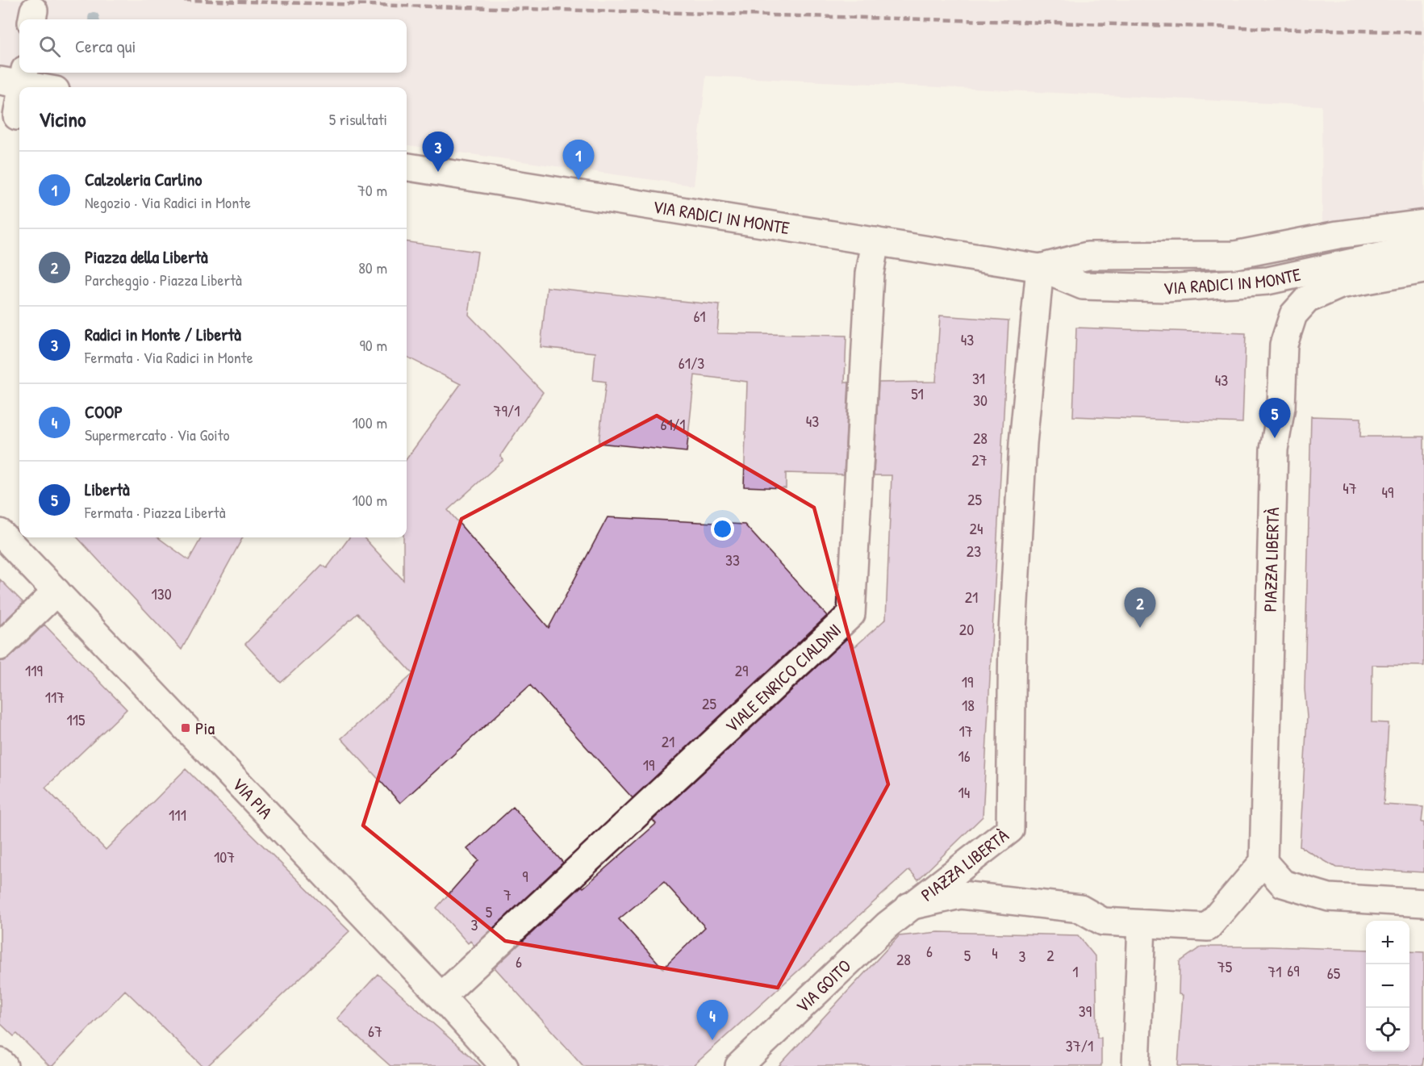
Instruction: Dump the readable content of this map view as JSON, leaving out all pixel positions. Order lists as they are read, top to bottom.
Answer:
{
  "streets": {
    "street": [
      "VIA RADICI IN MONTE",
      "PIAZZA LIBERTÀ",
      "VIALE ENRICO CIALDINI",
      "VIA PIA",
      "VIA GOITO"
    ]
  },
  "crossings": [
    ["VIA RADICI IN MONTE", "PIAZZA LIBERTÀ"],
    ["VIA RADICI IN MONTE", "VIALE ENRICO CIALDINI"],
    ["PIAZZA LIBERTÀ", "VIA GOITO"],
    ["VIALE ENRICO CIALDINI", "VIA PIA"]
  ],
  "places": {
    "transit": ["Pia"]
  },
  "house_numbers": [
    "61",
    "43",
    "61/3",
    "31",
    "43",
    "51",
    "30",
    "79/1",
    "43",
    "61/1",
    "28",
    "27",
    "47",
    "49",
    "25",
    "24",
    "23",
    "33",
    "130",
    "21",
    "20",
    "119",
    "29",
    "19",
    "117",
    "25",
    "18",
    "115",
    "17",
    "21",
    "16",
    "19",
    "14",
    "111",
    "107",
    "9",
    "7",
    "5",
    "3",
    "6",
    "4",
    "5",
    "2",
    "3",
    "28",
    "6",
    "75",
    "69",
    "1",
    "71",
    "65",
    "39",
    "67",
    "37/1"
  ],
  "page": {
    "search": "Cerca qui",
    "heading": ["Vicino", "5 risultati"],
    "pins": [
      "3",
      "1",
      "5",
      "2",
      "4"
    ],
    "list": [
      {
        "mark": "1",
        "name": "Calzoleria Carlino",
        "note": "Negozio · Via Radici in Monte",
        "value": "70 m"
      },
      {
        "mark": "2",
        "name": "Piazza della Libertà",
        "note": "Parcheggio · Piazza Libertà",
        "value": "80 m"
      },
      {
        "mark": "3",
        "name": "Radici in Monte / Libertà",
        "note": "Fermata · Via Radici in Monte",
        "value": "90 m"
      },
      {
        "mark": "4",
        "name": "COOP",
        "note": "Supermercato · Via Goito",
        "value": "100 m"
      },
      {
        "mark": "5",
        "name": "Libertà",
        "note": "Fermata · Piazza Libertà",
        "value": "100 m"
      }
    ],
    "map_buttons": ["+", "−"]
  }
}
